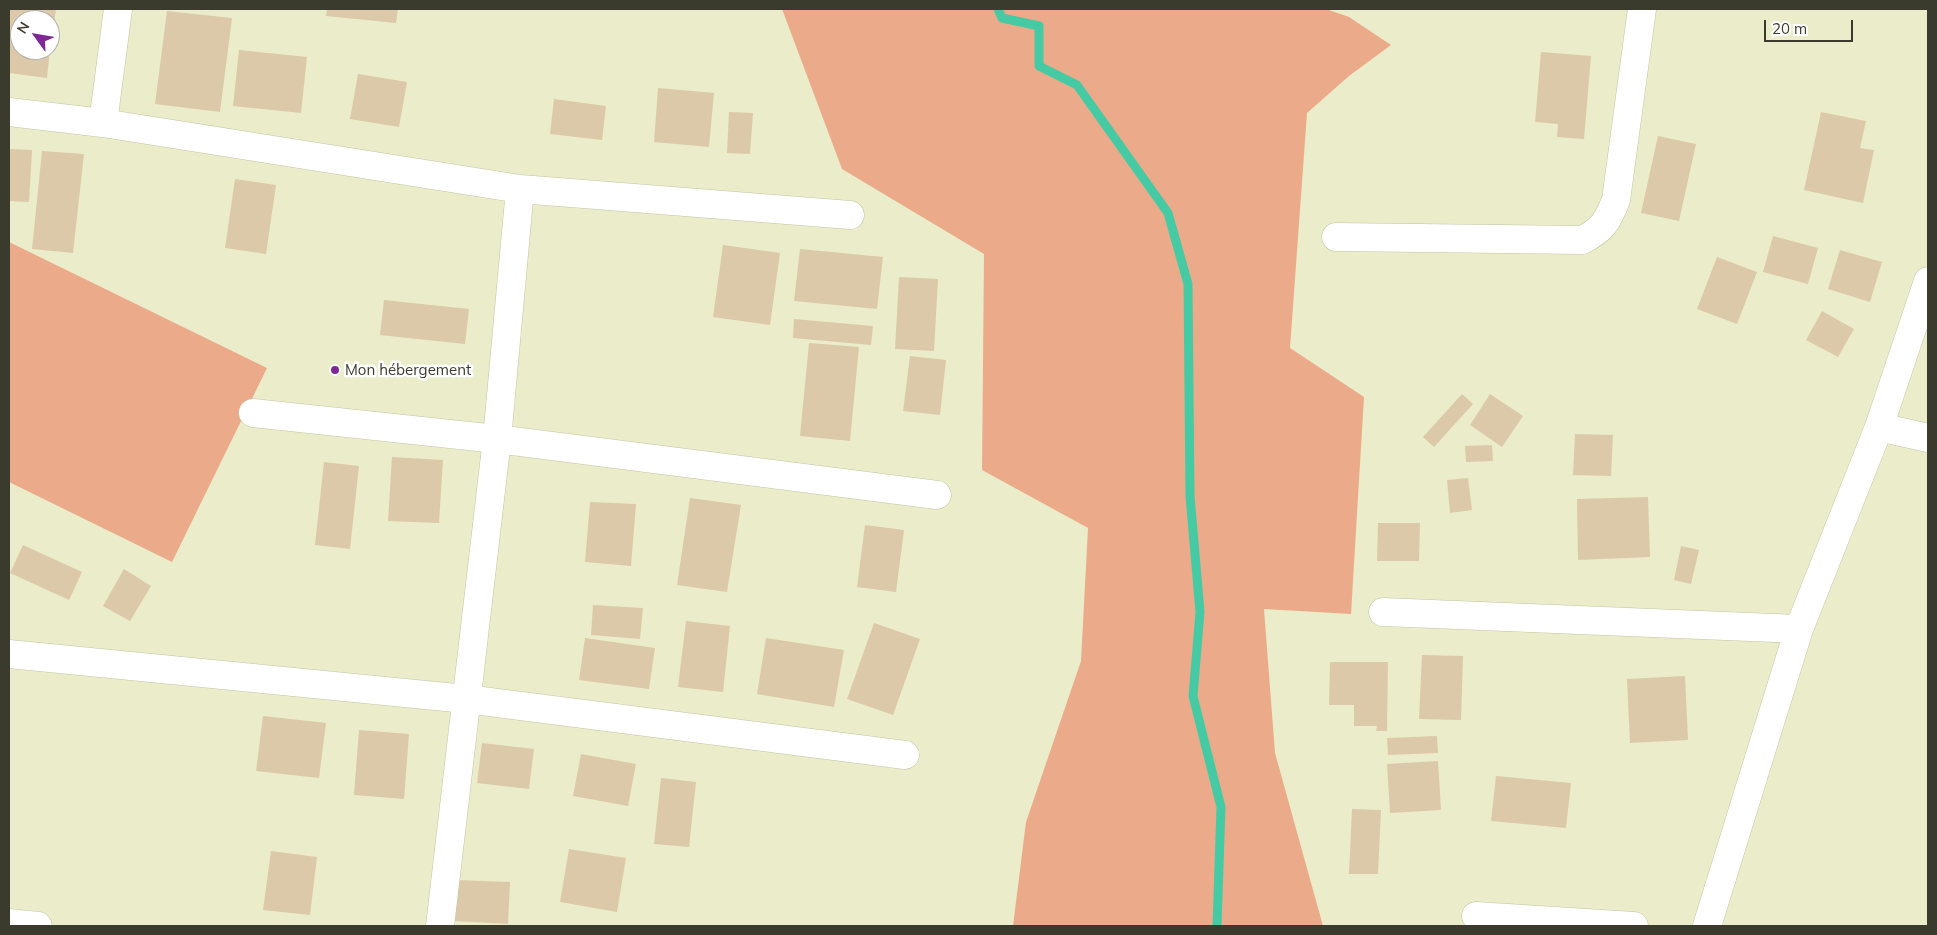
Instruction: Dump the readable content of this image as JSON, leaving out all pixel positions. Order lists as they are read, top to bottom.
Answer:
{
  "places": ["Mon hébergement"],
  "scale_bar": "20 m",
  "north": "top left"
}
